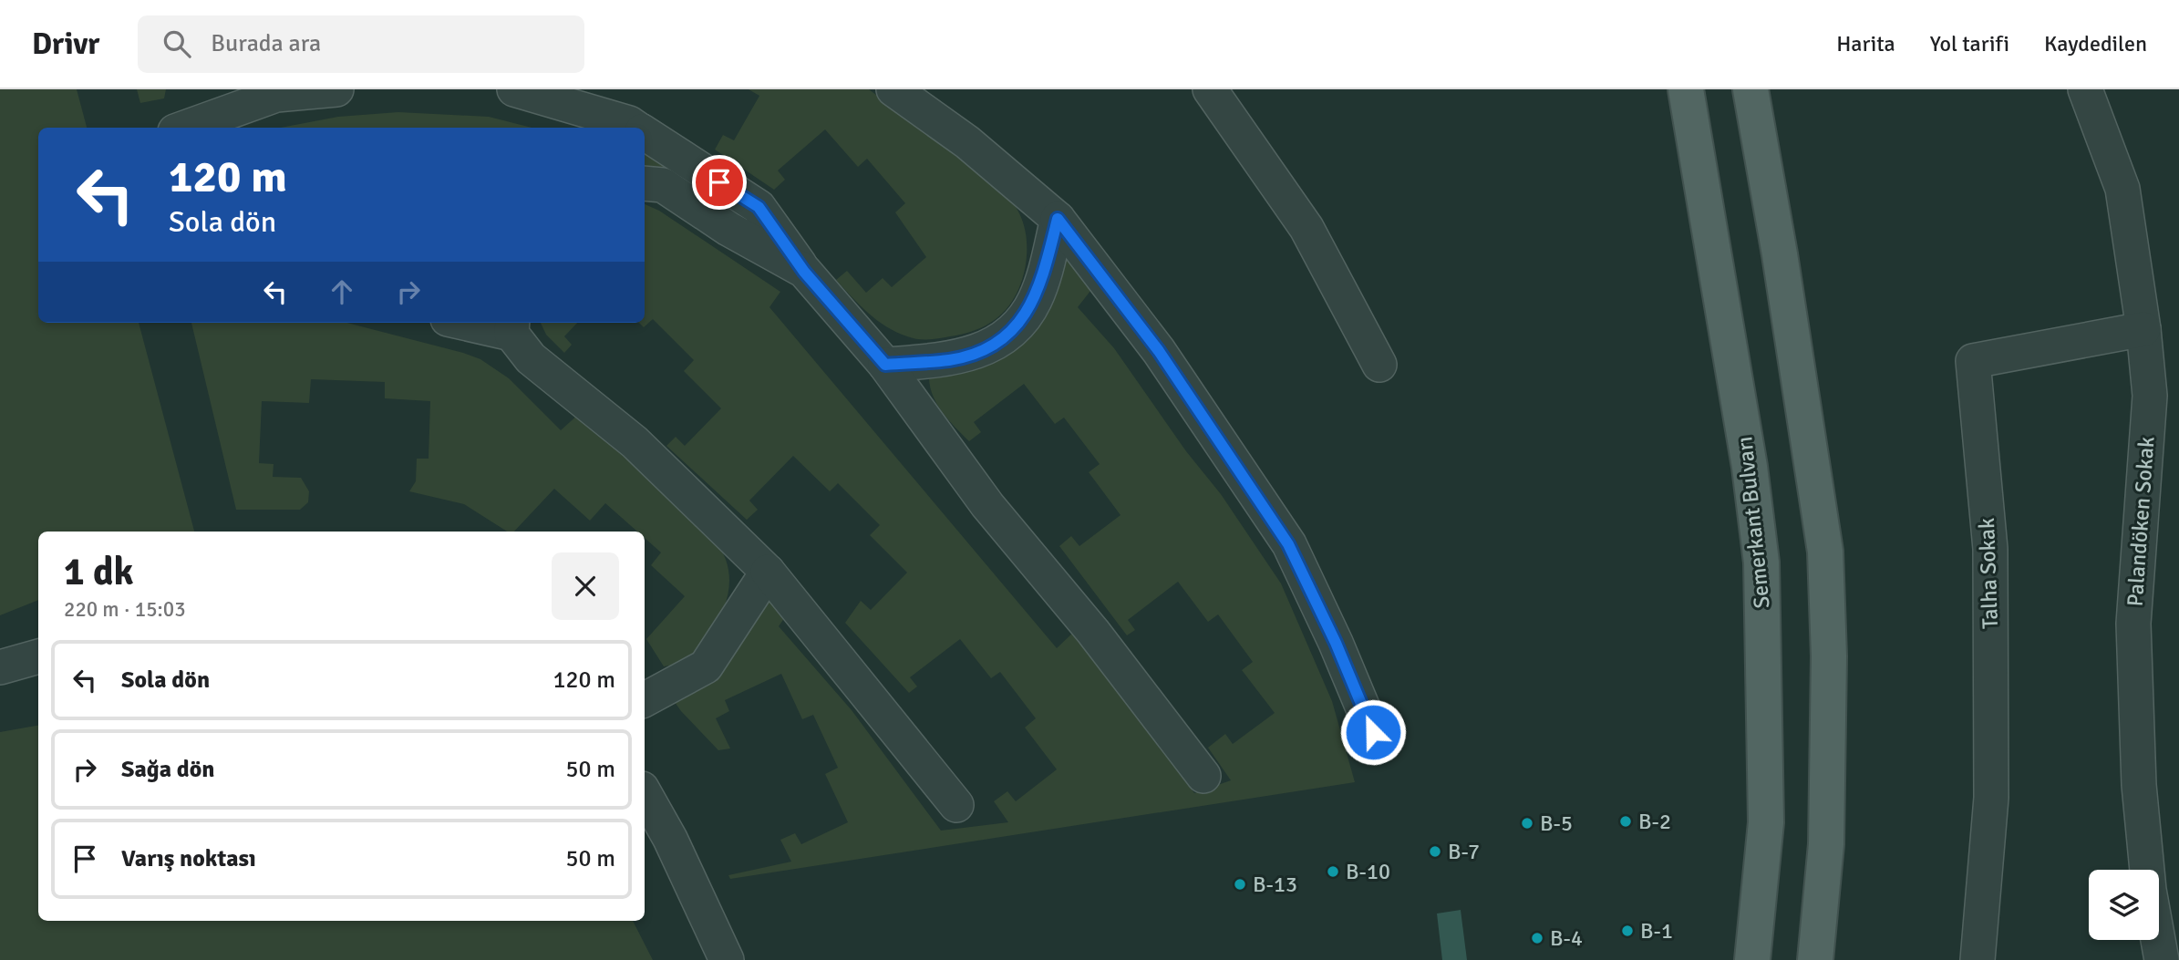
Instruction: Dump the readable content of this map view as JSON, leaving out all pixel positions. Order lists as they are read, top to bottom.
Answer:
{
  "streets": {
    "main road": ["Semerkant Bulvarı"],
    "street": ["Palandöken Sokak", "Talha Sokak"]
  },
  "crossings": [
    ["Palandöken Sokak", "Talha Sokak"]
  ],
  "places": [
    "B-2",
    "B-5",
    "B-7",
    "B-10",
    "B-13",
    "B-1",
    "B-4"
  ],
  "page": {
    "header": "Drivr",
    "search": "Burada ara",
    "nav": ["Harita", "Yol tarifi", "Kaydedilen"],
    "turn": ["120 m", "Sola dön"],
    "heading": ["1 dk", "220 m · 15:03"],
    "list": [
      {
        "name": "Sola dön",
        "value": "120 m"
      },
      {
        "name": "Sağa dön",
        "value": "50 m"
      },
      {
        "name": "Varış noktası",
        "value": "50 m"
      }
    ]
  }
}
